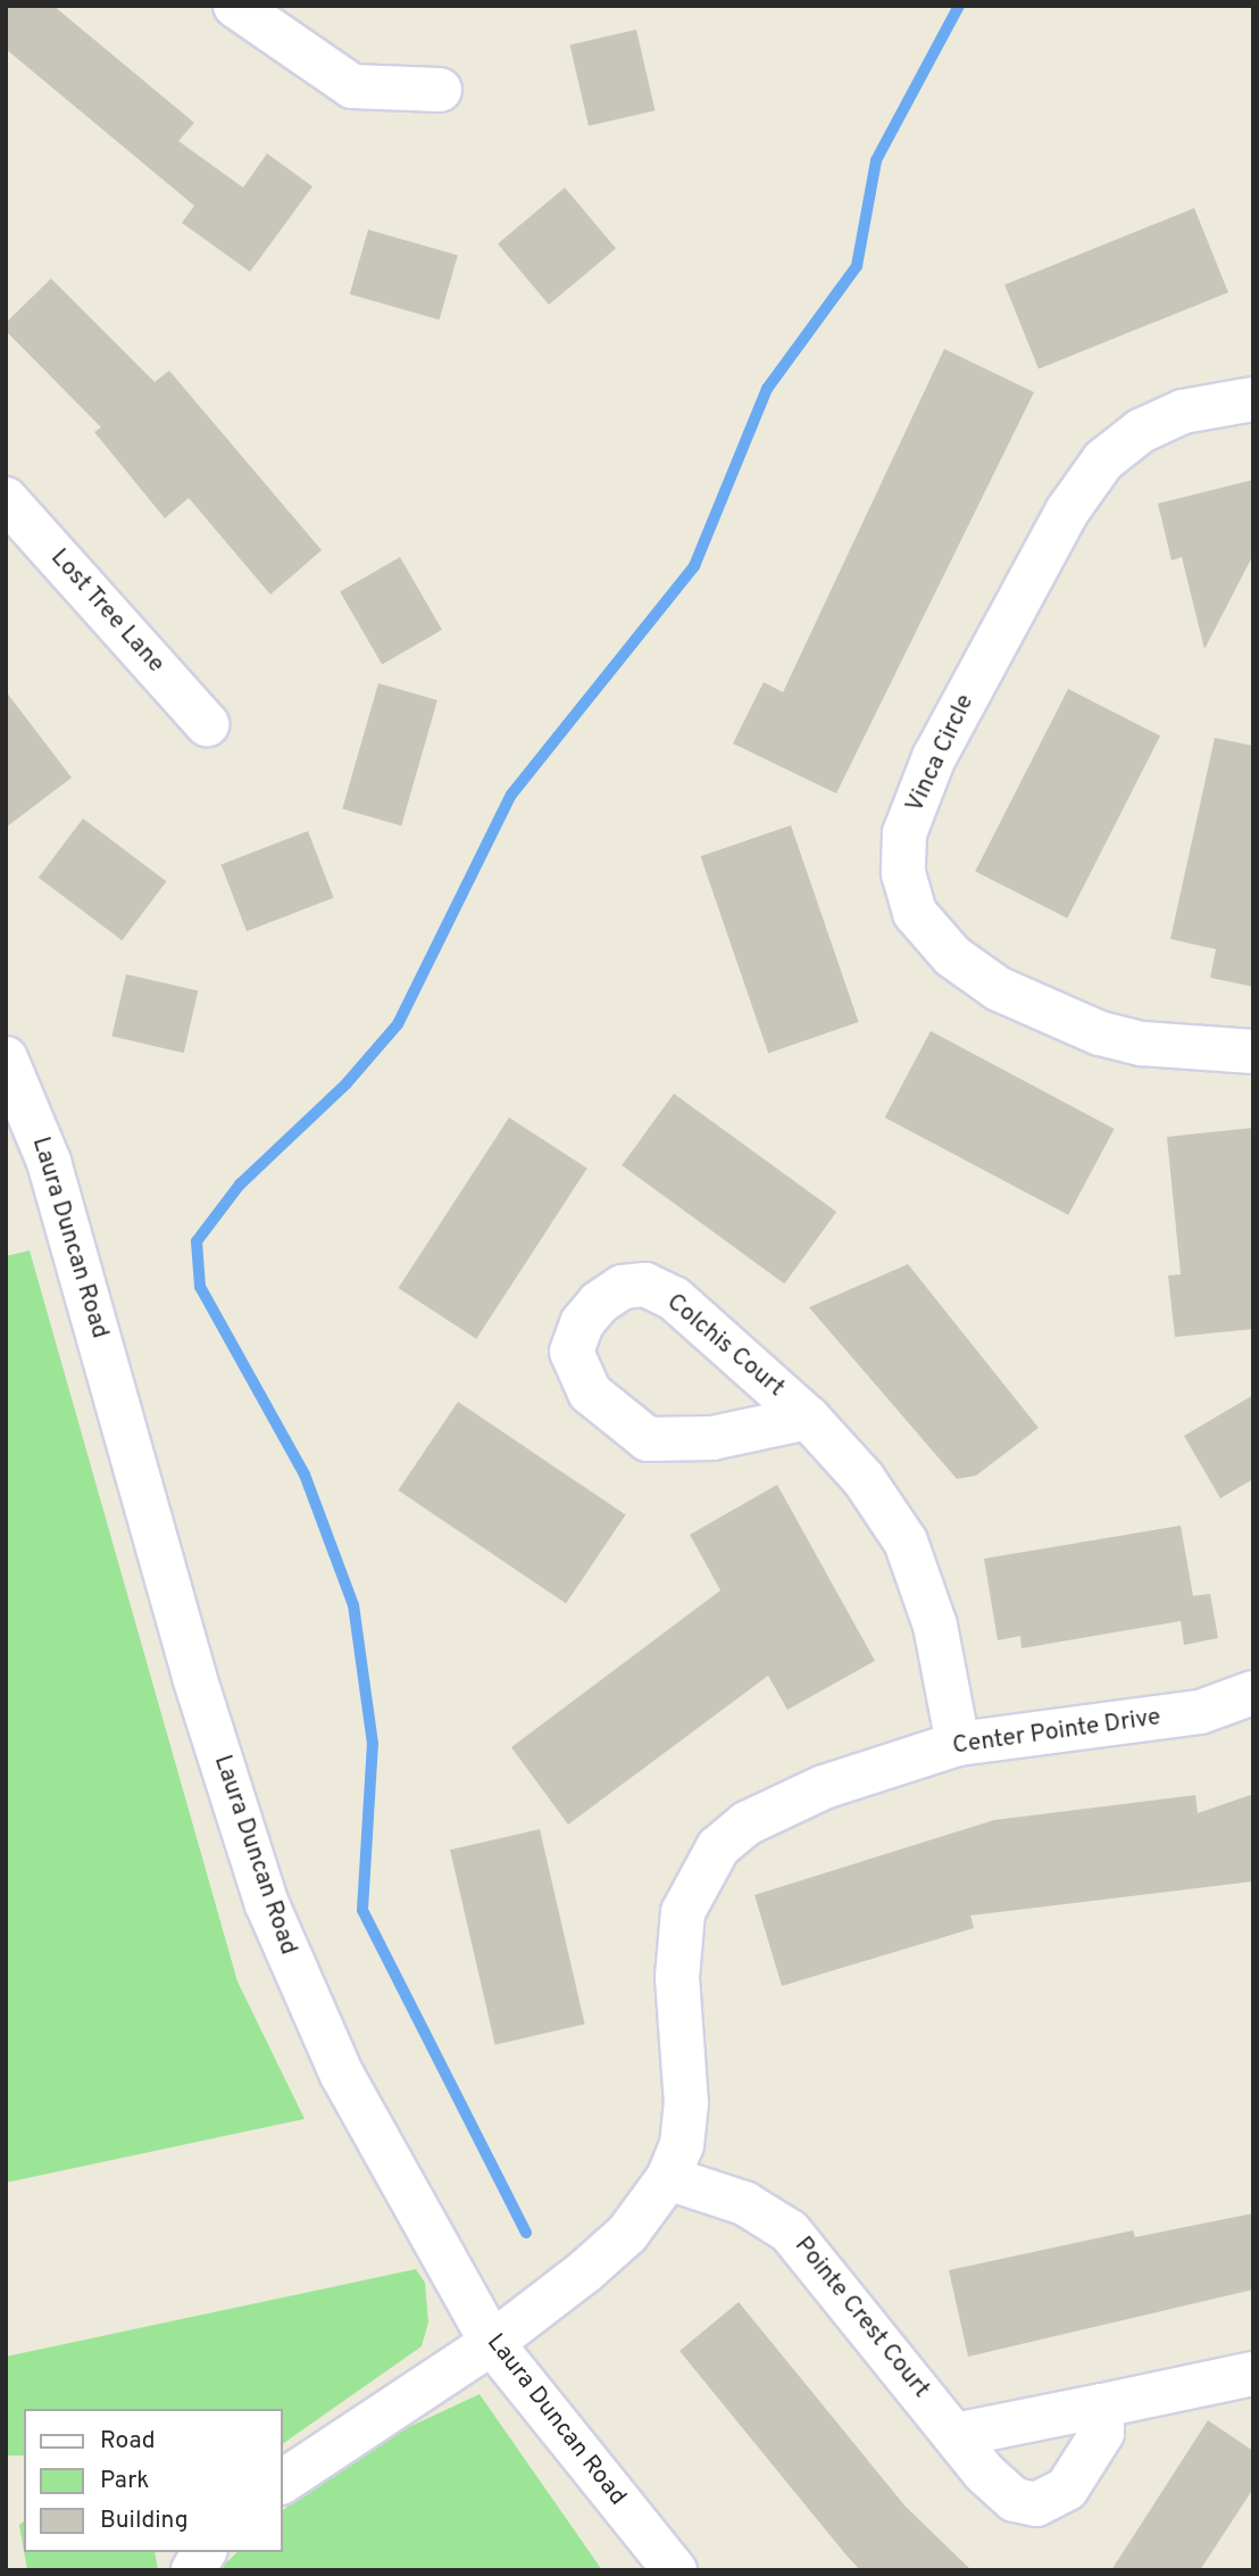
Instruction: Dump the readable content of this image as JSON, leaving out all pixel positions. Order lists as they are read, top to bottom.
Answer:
{
  "streets": {
    "street": [
      "Lost Tree Lane",
      "Vinca Circle",
      "Laura Duncan Road",
      "Colchis Court",
      "Center Pointe Drive",
      "Pointe Crest Court"
    ]
  },
  "crossings": [
    ["Laura Duncan Road", "Center Pointe Drive"],
    ["Colchis Court", "Center Pointe Drive"],
    ["Center Pointe Drive", "Pointe Crest Court"]
  ],
  "legend": ["Road", "Park", "Building"]
}
